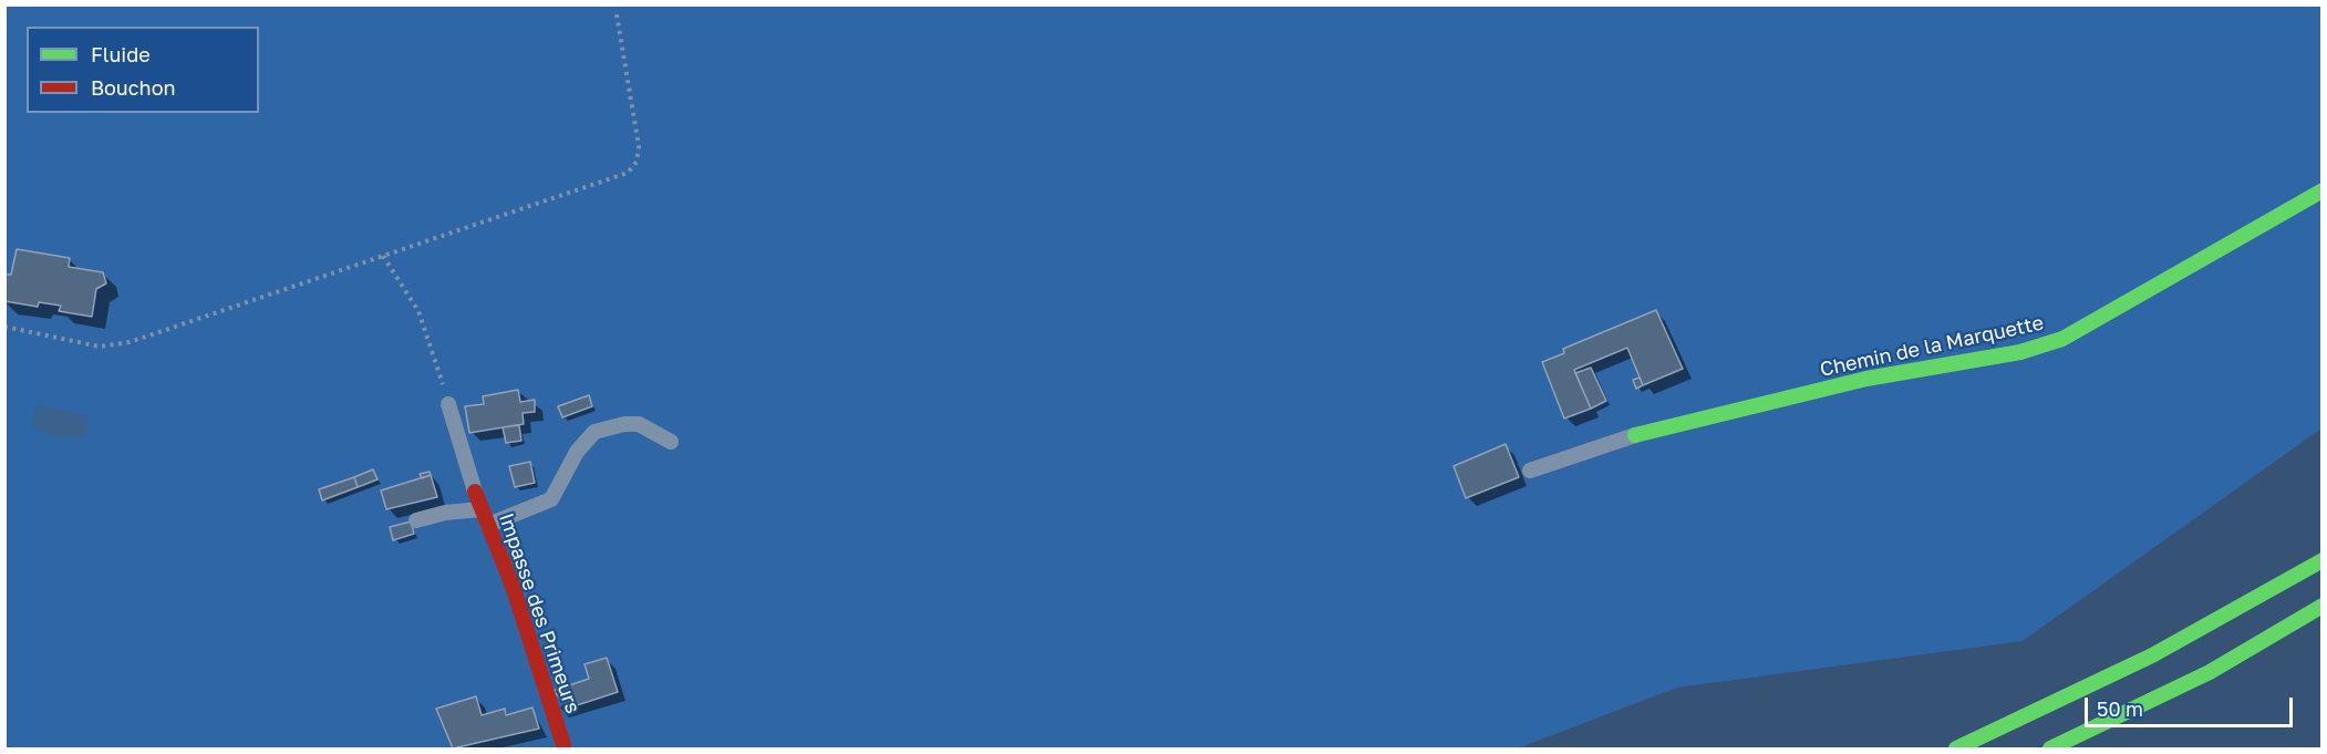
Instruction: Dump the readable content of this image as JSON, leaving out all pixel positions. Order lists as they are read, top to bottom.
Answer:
{
  "streets": {
    "main road": ["Chemin de la Marquette", "Impasse des Primeurs"]
  },
  "legend": ["Fluide", "Bouchon"],
  "scale_bar": "50 m"
}
